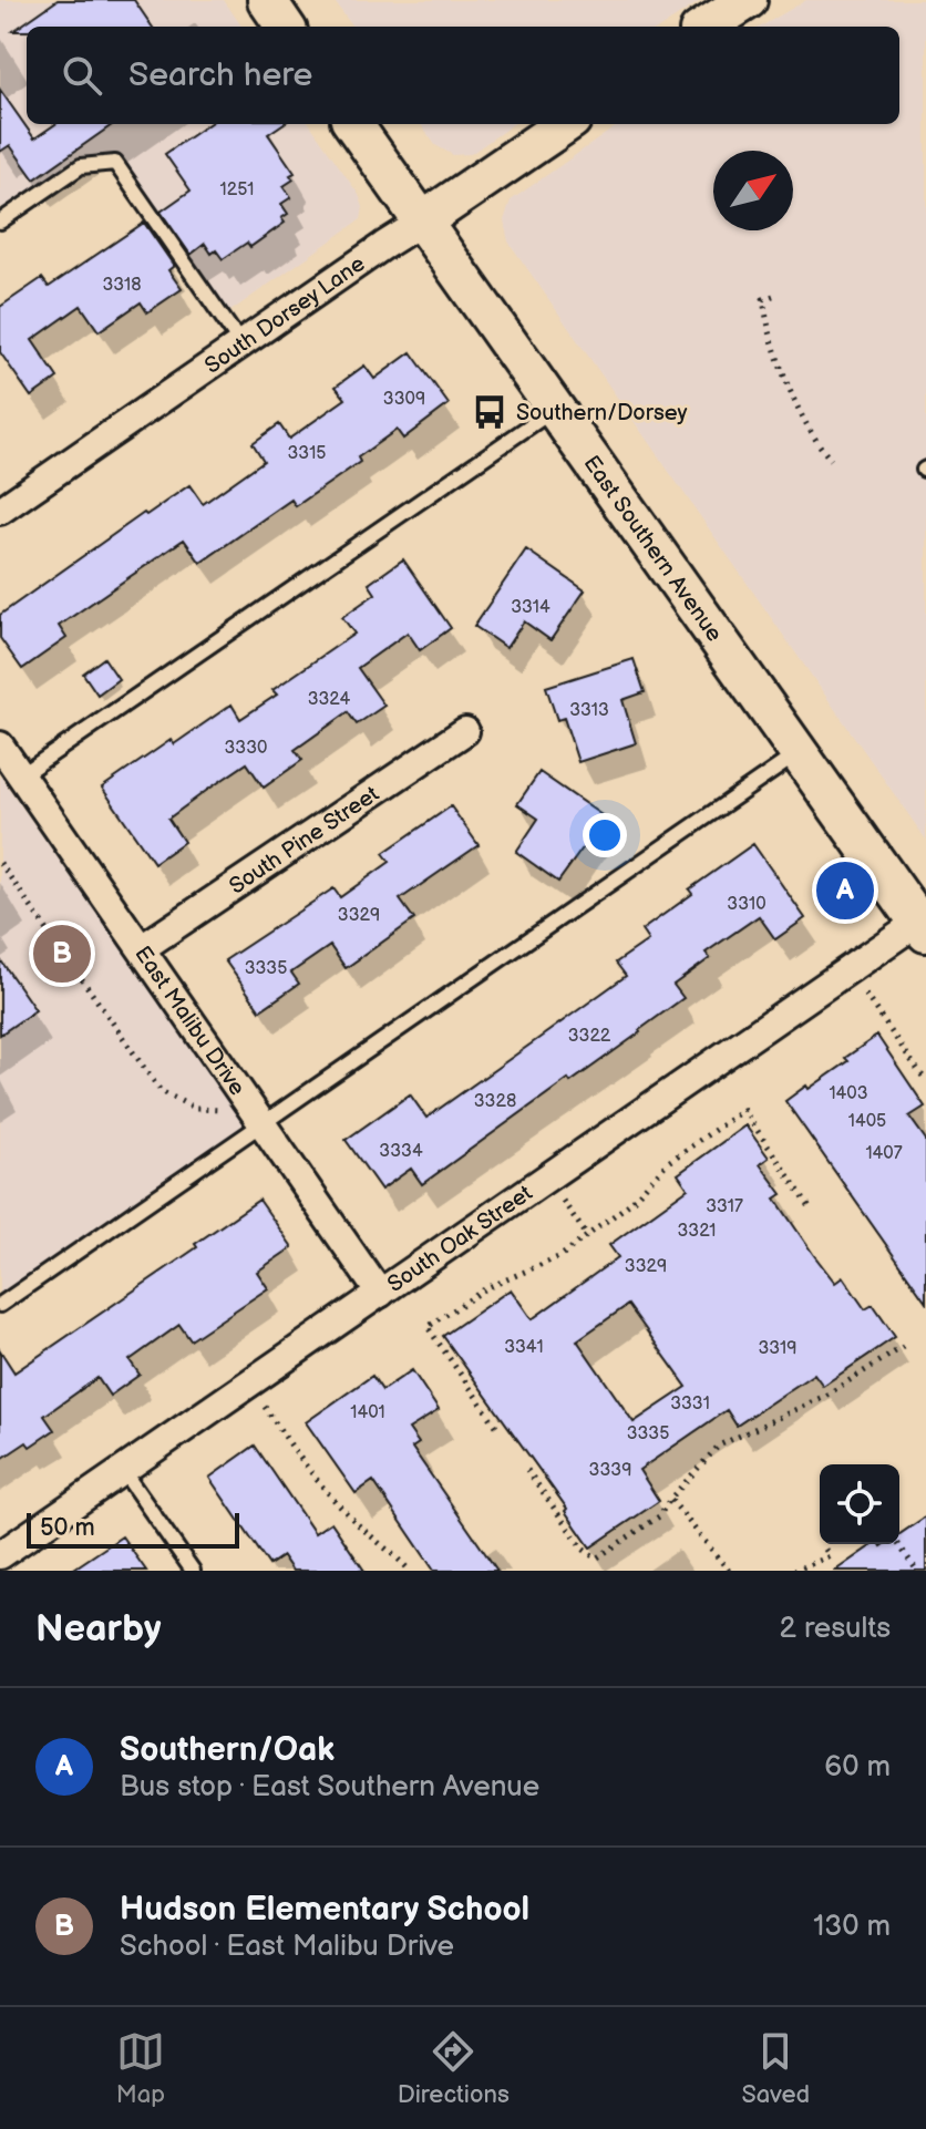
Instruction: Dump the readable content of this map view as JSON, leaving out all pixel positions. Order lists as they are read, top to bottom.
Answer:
{
  "streets": {
    "main road": ["South Dorsey Lane", "East Southern Avenue"],
    "street": ["South Pine Street", "East Malibu Drive", "South Oak Street"]
  },
  "crossings": [
    ["South Dorsey Lane", "East Southern Avenue"],
    ["East Southern Avenue", "South Oak Street"],
    ["South Pine Street", "East Malibu Drive"],
    ["East Malibu Drive", "South Oak Street"]
  ],
  "places": {
    "bus stop": ["Southern/Dorsey"]
  },
  "house_numbers": [
    "1251",
    "3318",
    "3309",
    "3315",
    "3314",
    "3324",
    "3313",
    "3330",
    "3310",
    "3329",
    "3335",
    "3322",
    "1403",
    "3328",
    "1405",
    "3334",
    "1407",
    "3317",
    "3321",
    "3329",
    "3341",
    "3319",
    "3331",
    "1401",
    "3335",
    "3339"
  ],
  "scale_bar": "50 m",
  "north": "top right",
  "page": {
    "search": "Search here",
    "pins": ["A", "B"],
    "scale": "50 m",
    "heading": ["Nearby", "2 results"],
    "list": [
      {
        "mark": "A",
        "name": "Southern/Oak",
        "note": "Bus stop · East Southern Avenue",
        "value": "60 m"
      },
      {
        "mark": "B",
        "name": "Hudson Elementary School",
        "note": "School · East Malibu Drive",
        "value": "130 m"
      }
    ],
    "nav": ["Map", "Directions", "Saved"]
  }
}
